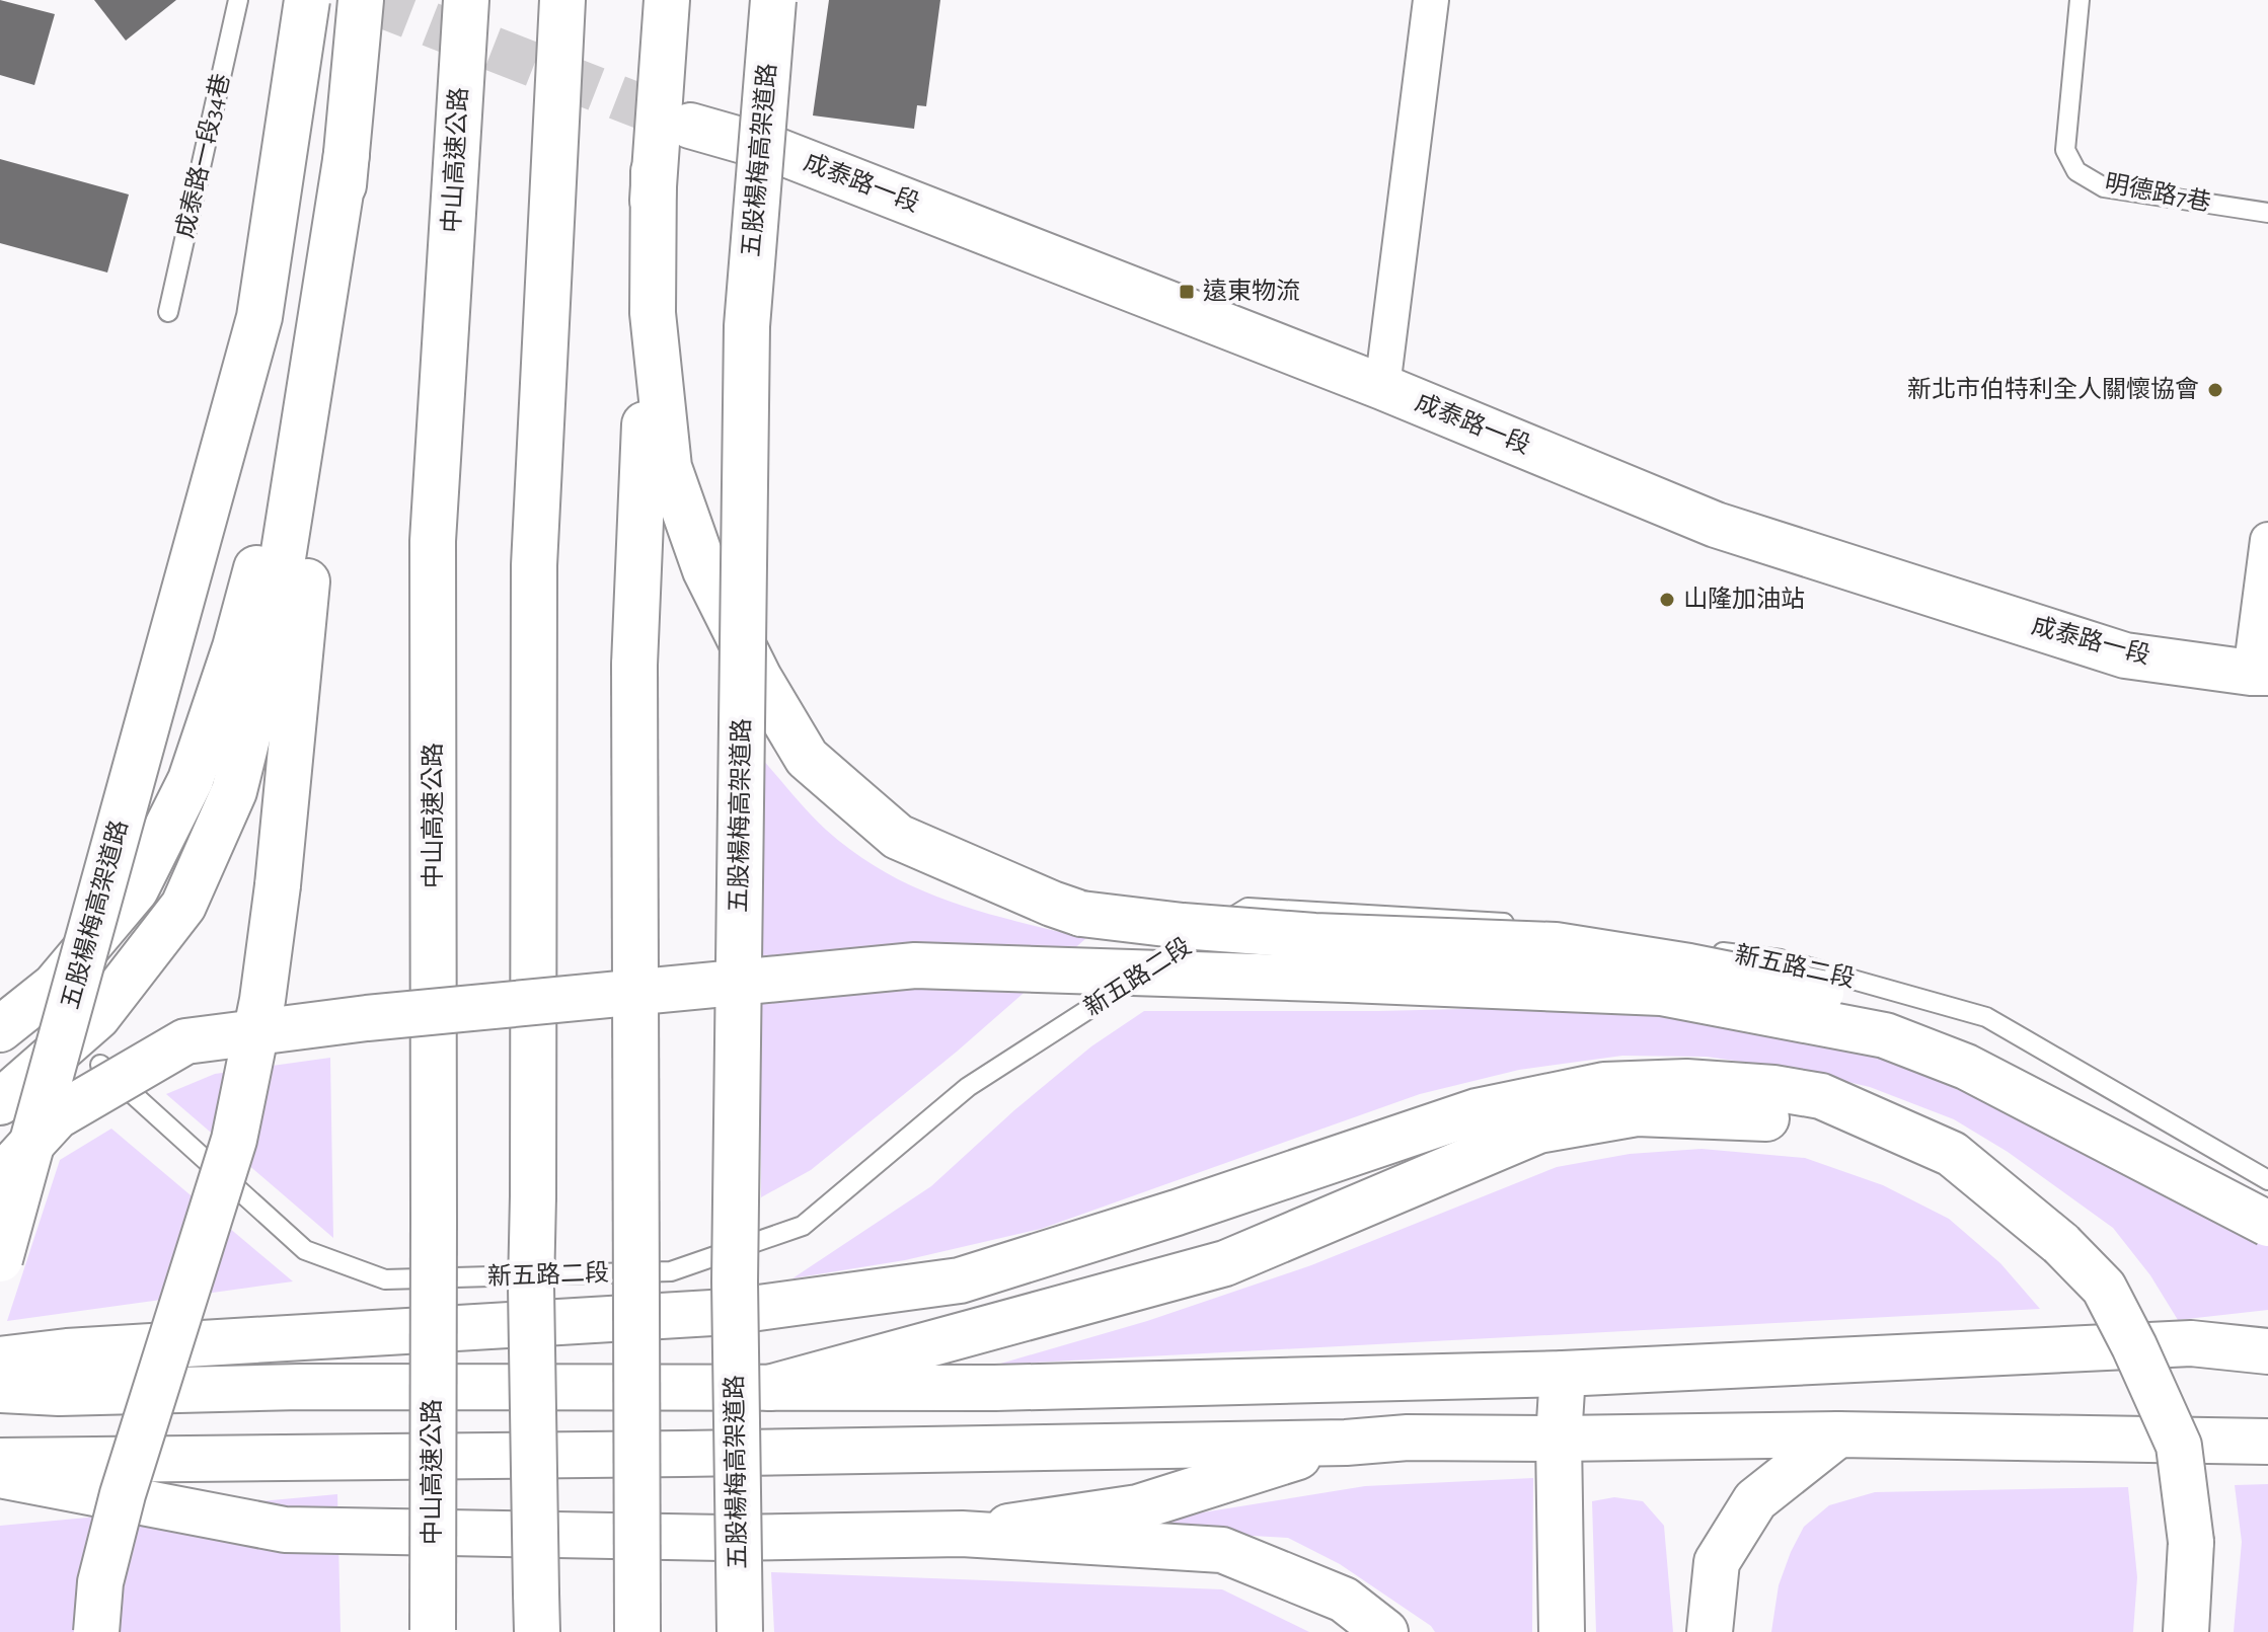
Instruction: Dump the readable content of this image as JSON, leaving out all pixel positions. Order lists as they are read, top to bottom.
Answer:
{
  "streets": {
    "main road": ["中山高速公路", "五股楊梅高架道路", "成泰路一段"],
    "lane": ["成泰路一段34巷", "明德路7巷", "新五路二段"]
  },
  "places": {
    "transit": ["遠東物流"],
    "other": ["新北市伯特利全人關懷協會", "山隆加油站"]
  }
}
